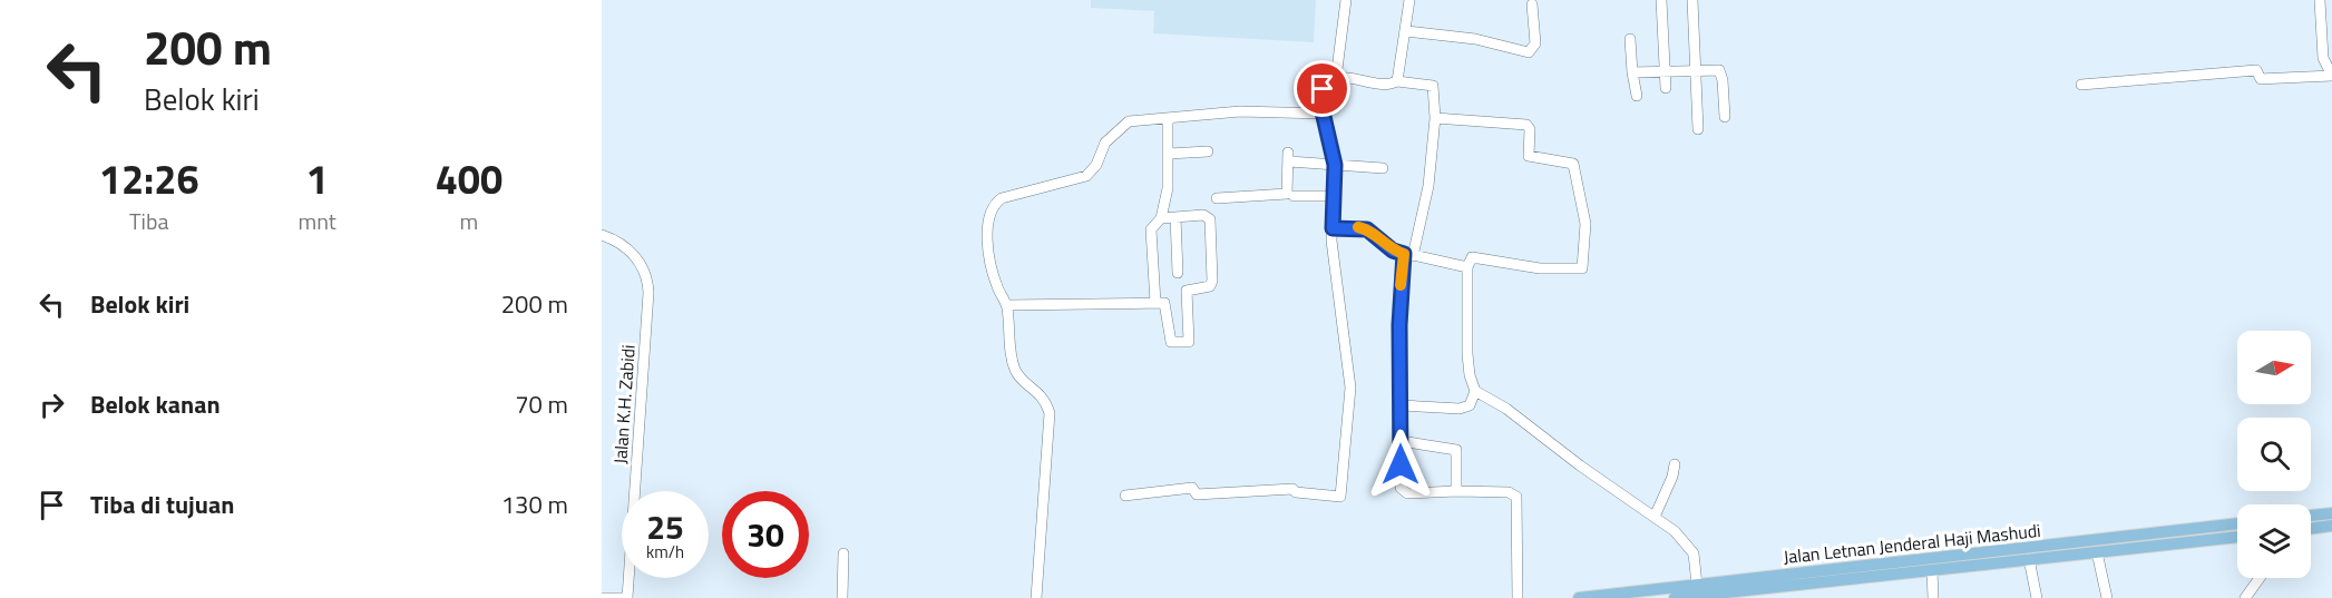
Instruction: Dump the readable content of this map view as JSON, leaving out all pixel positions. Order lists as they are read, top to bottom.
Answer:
{
  "streets": {
    "main road": ["Jalan Letnan Jenderal Haji Mashudi"],
    "street": ["Jalan K.H. Zabidi"]
  },
  "north": "right",
  "page": {
    "turn": ["200 m", "Belok kiri"],
    "eta": [
      "12:26",
      "Tiba",
      "1",
      "mnt",
      "400",
      "m"
    ],
    "list": [
      {
        "name": "Belok kiri",
        "value": "200 m"
      },
      {
        "name": "Belok kanan",
        "value": "70 m"
      },
      {
        "name": "Tiba di tujuan",
        "value": "130 m"
      }
    ],
    "speed": "25 km/h",
    "limit": "30"
  }
}
